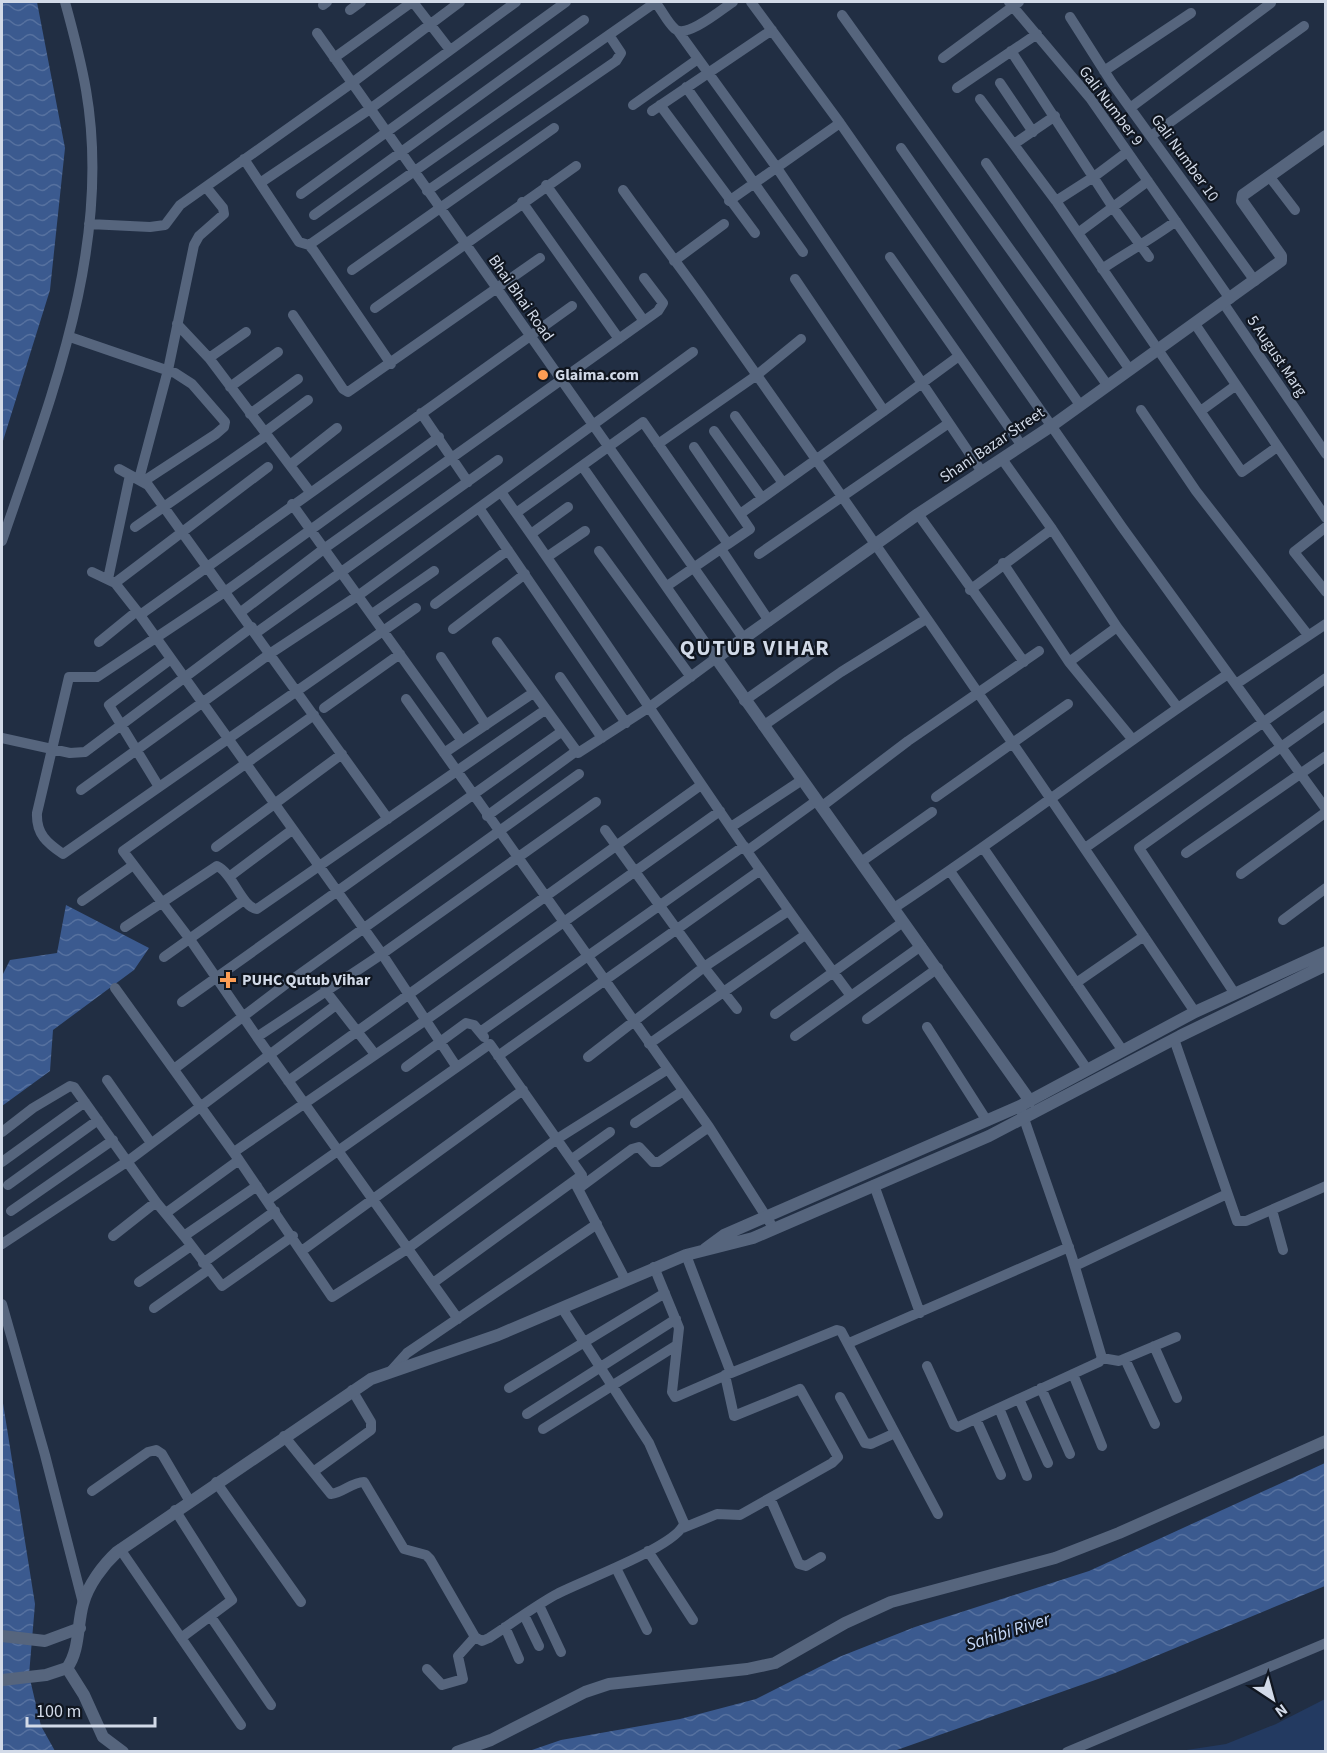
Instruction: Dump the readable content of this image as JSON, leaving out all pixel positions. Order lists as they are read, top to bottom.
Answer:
{
  "streets": {
    "street": [
      "Gali Number 9",
      "Gali Number 10",
      "Bhai Bhai Road",
      "5 August Marg",
      "Shani Bazar Street"
    ]
  },
  "crossings": [
    ["Gali Number 9", "5 August Marg"],
    ["Gali Number 9", "Shani Bazar Street"],
    ["Gali Number 10", "Shani Bazar Street"],
    ["Bhai Bhai Road", "Shani Bazar Street"],
    ["5 August Marg", "Shani Bazar Street"]
  ],
  "districts": ["QUTUB VIHAR"],
  "water": ["Sahibi River"],
  "places": {
    "other": ["Glaima.com"],
    "health": ["PUHC Qutub Vihar"]
  },
  "scale_bar": "100 m",
  "north": "bottom right"
}
